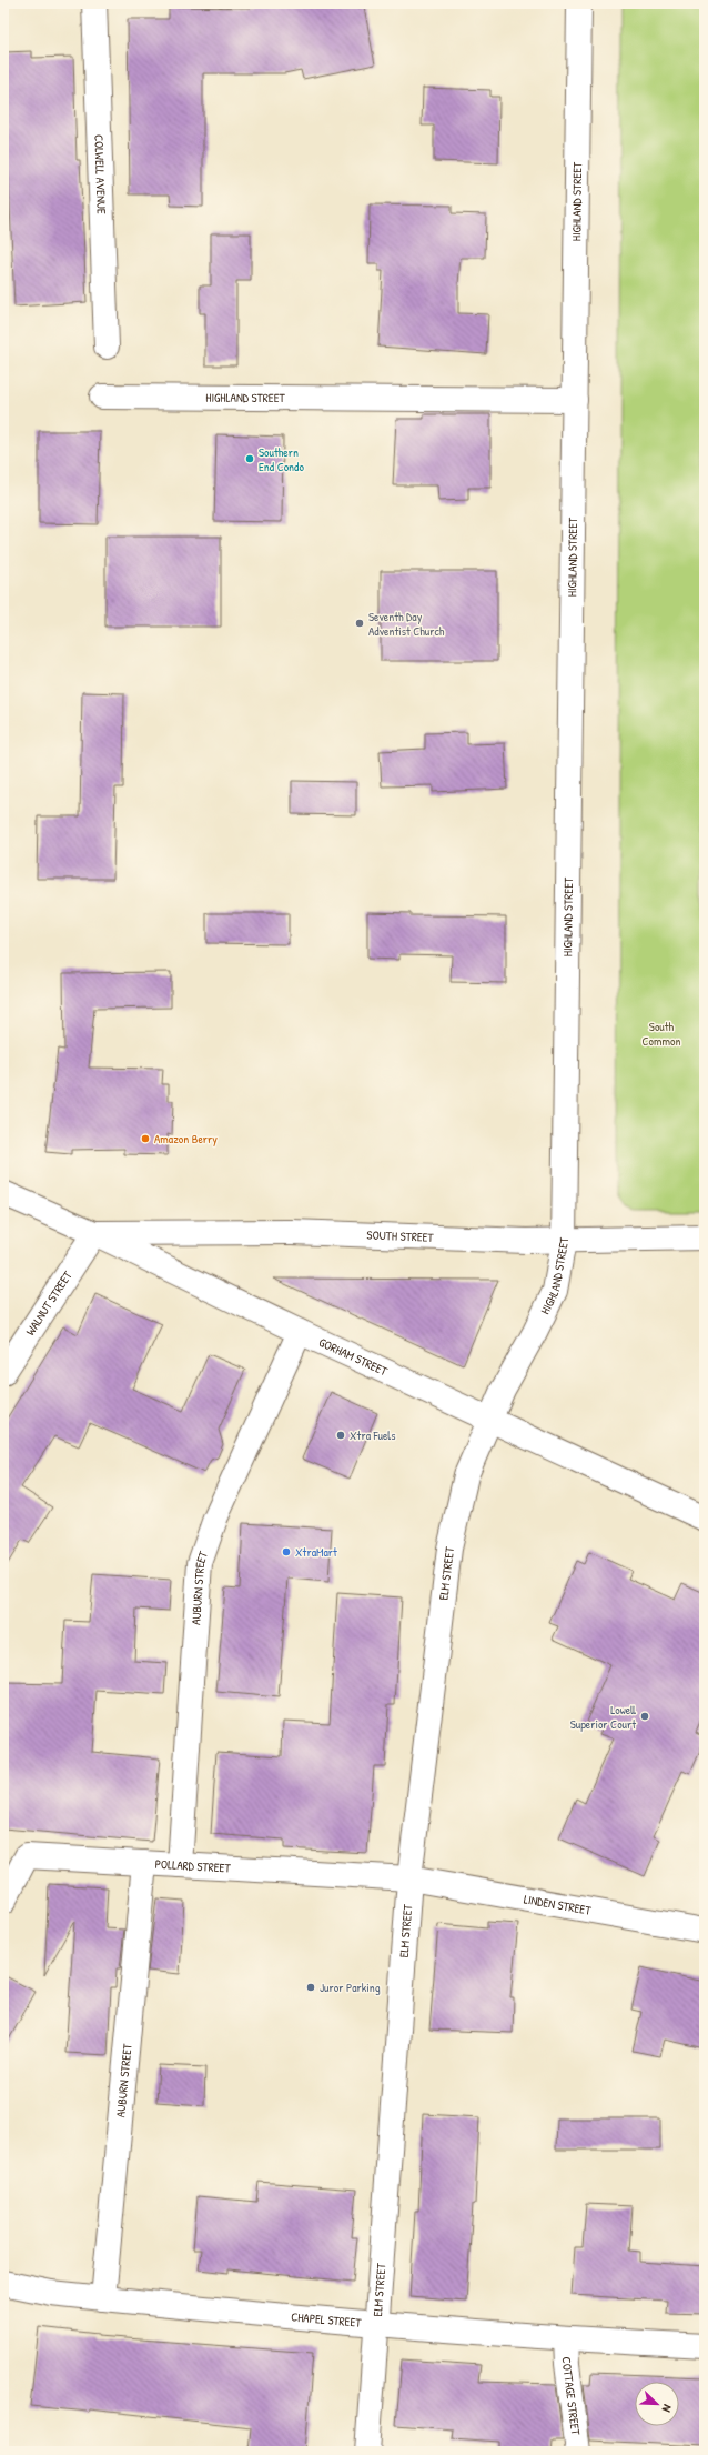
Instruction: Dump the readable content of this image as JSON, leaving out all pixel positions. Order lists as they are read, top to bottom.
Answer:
{
  "streets": {
    "street": [
      "COLWELL AVENUE",
      "HIGHLAND STREET",
      "SOUTH STREET",
      "WALNUT STREET",
      "GORHAM STREET",
      "ELM STREET",
      "AUBURN STREET",
      "POLLARD STREET",
      "LINDEN STREET",
      "CHAPEL STREET",
      "COTTAGE STREET"
    ]
  },
  "crossings": [
    ["HIGHLAND STREET", "SOUTH STREET"],
    ["HIGHLAND STREET", "GORHAM STREET"],
    ["HIGHLAND STREET", "ELM STREET"],
    ["SOUTH STREET", "WALNUT STREET"],
    ["SOUTH STREET", "GORHAM STREET"],
    ["WALNUT STREET", "GORHAM STREET"],
    ["GORHAM STREET", "ELM STREET"],
    ["GORHAM STREET", "AUBURN STREET"],
    ["ELM STREET", "POLLARD STREET"],
    ["ELM STREET", "LINDEN STREET"],
    ["ELM STREET", "CHAPEL STREET"],
    ["AUBURN STREET", "POLLARD STREET"],
    ["AUBURN STREET", "CHAPEL STREET"],
    ["POLLARD STREET", "LINDEN STREET"],
    ["CHAPEL STREET", "COTTAGE STREET"]
  ],
  "parks": ["South Common"],
  "places": [
    "Southern End Condo",
    "Seventh Day Adventist Church",
    "Amazon Berry",
    "Xtra Fuels",
    "XtraMart",
    "Lowell Superior Court",
    "Juror Parking"
  ],
  "north": "bottom right"
}
